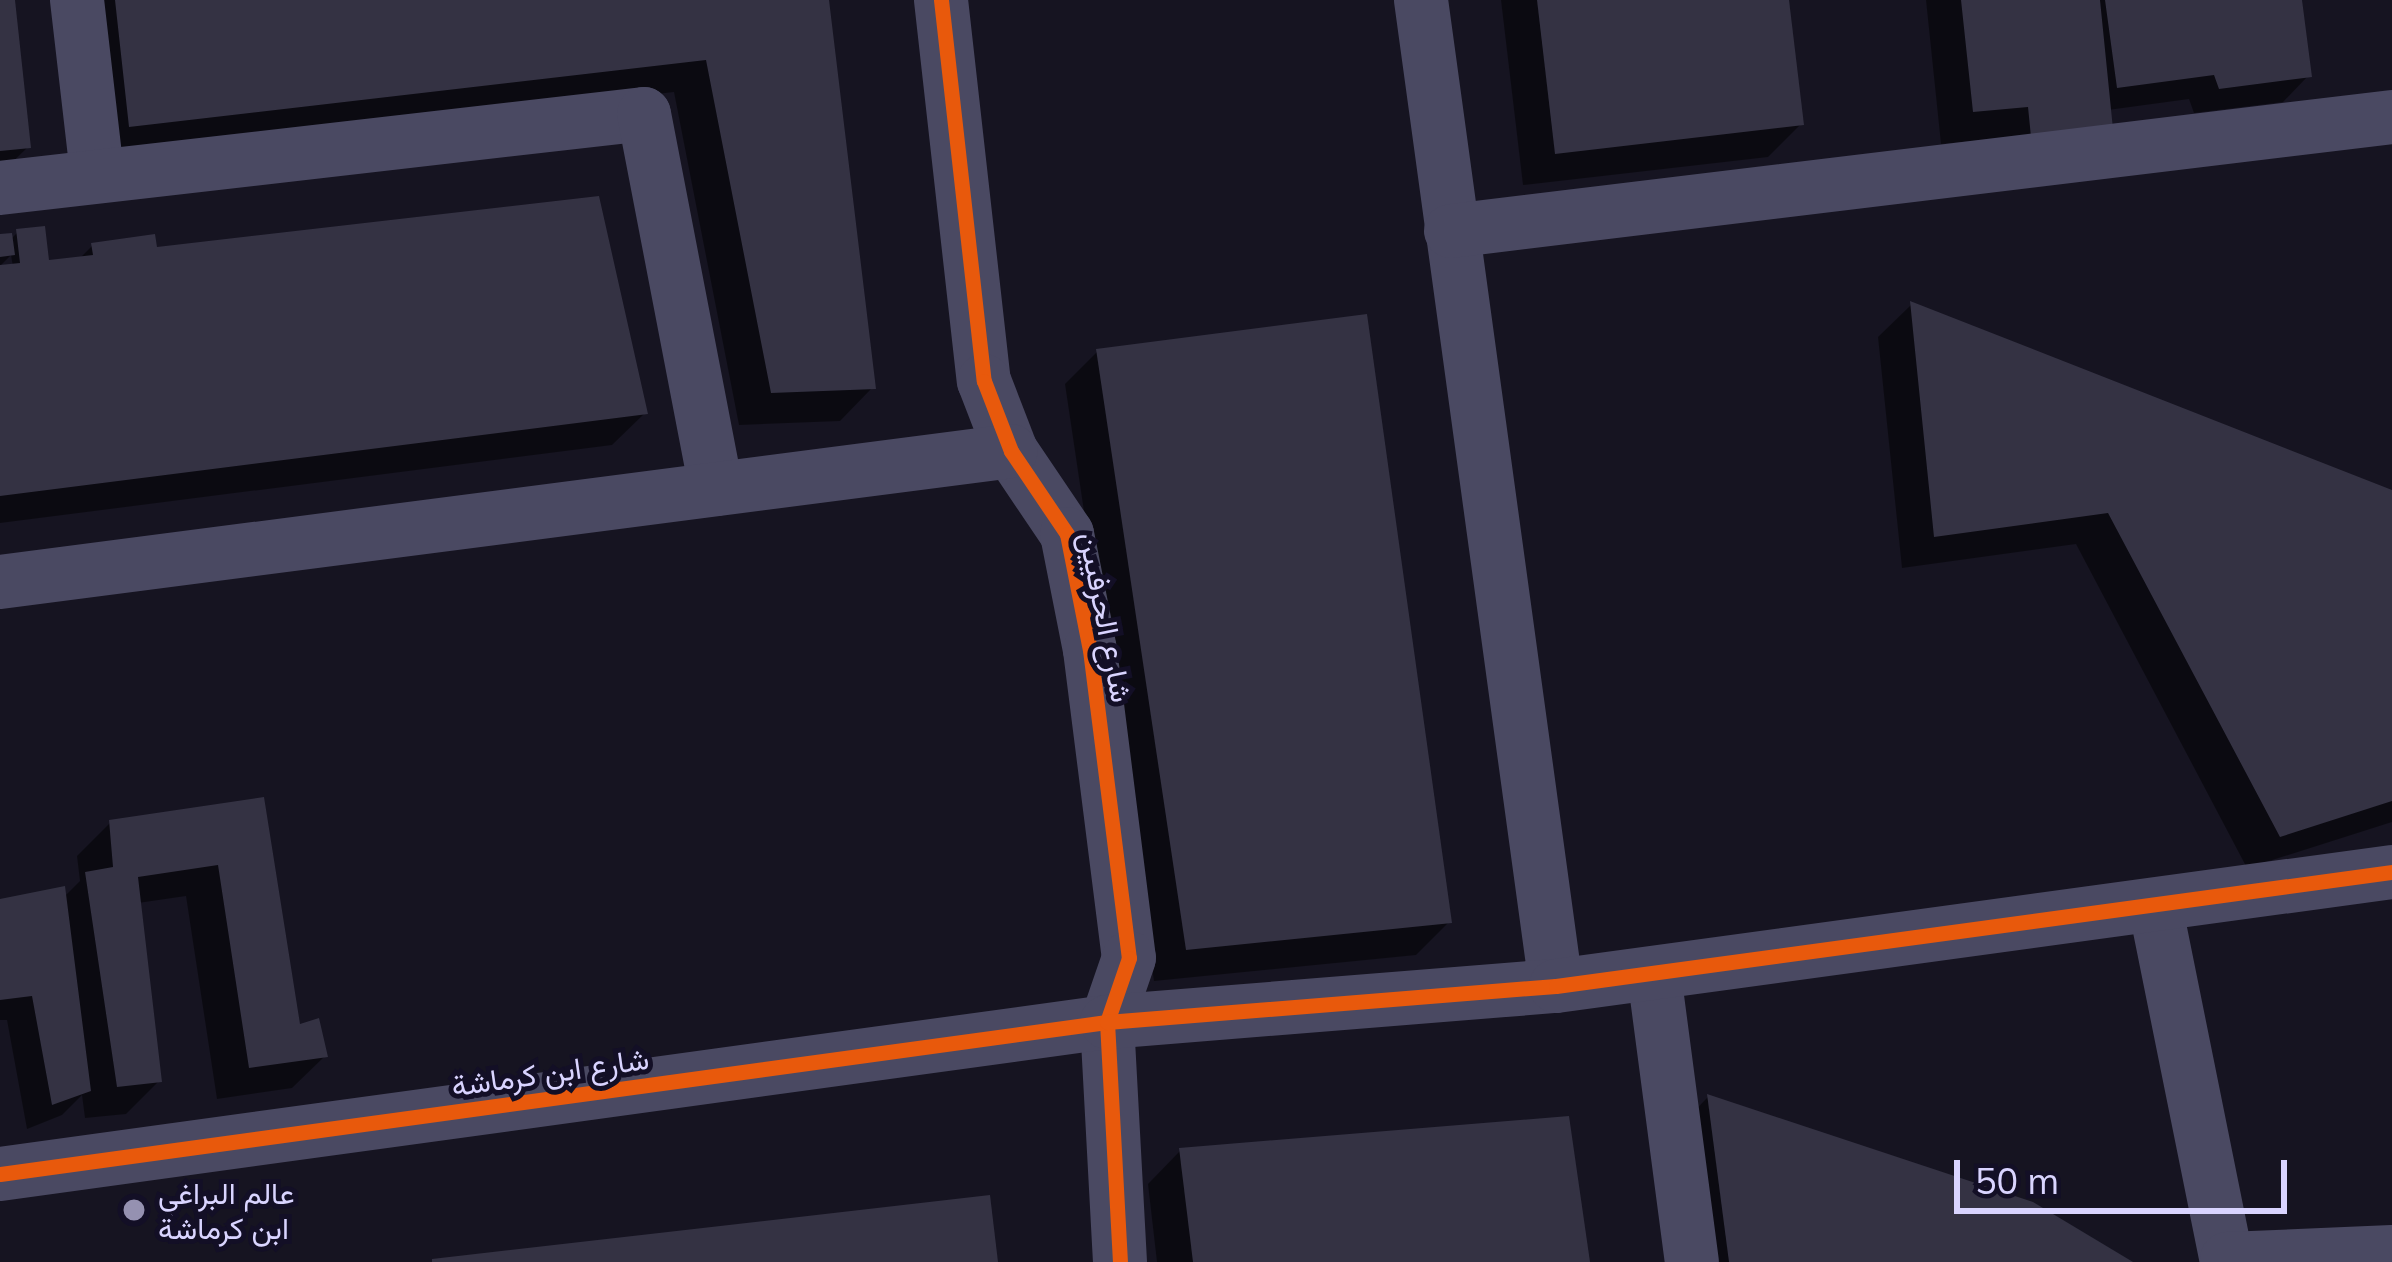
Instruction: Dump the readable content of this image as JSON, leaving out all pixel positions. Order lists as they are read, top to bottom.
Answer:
{
  "streets": {
    "street": ["شارع الحرفيين", "شارع ابن كرماشة"]
  },
  "crossings": [
    ["شارع الحرفيين", "شارع ابن كرماشة"]
  ],
  "places": ["عالم البراغي ابن كرماشة"],
  "scale_bar": "50 m"
}
